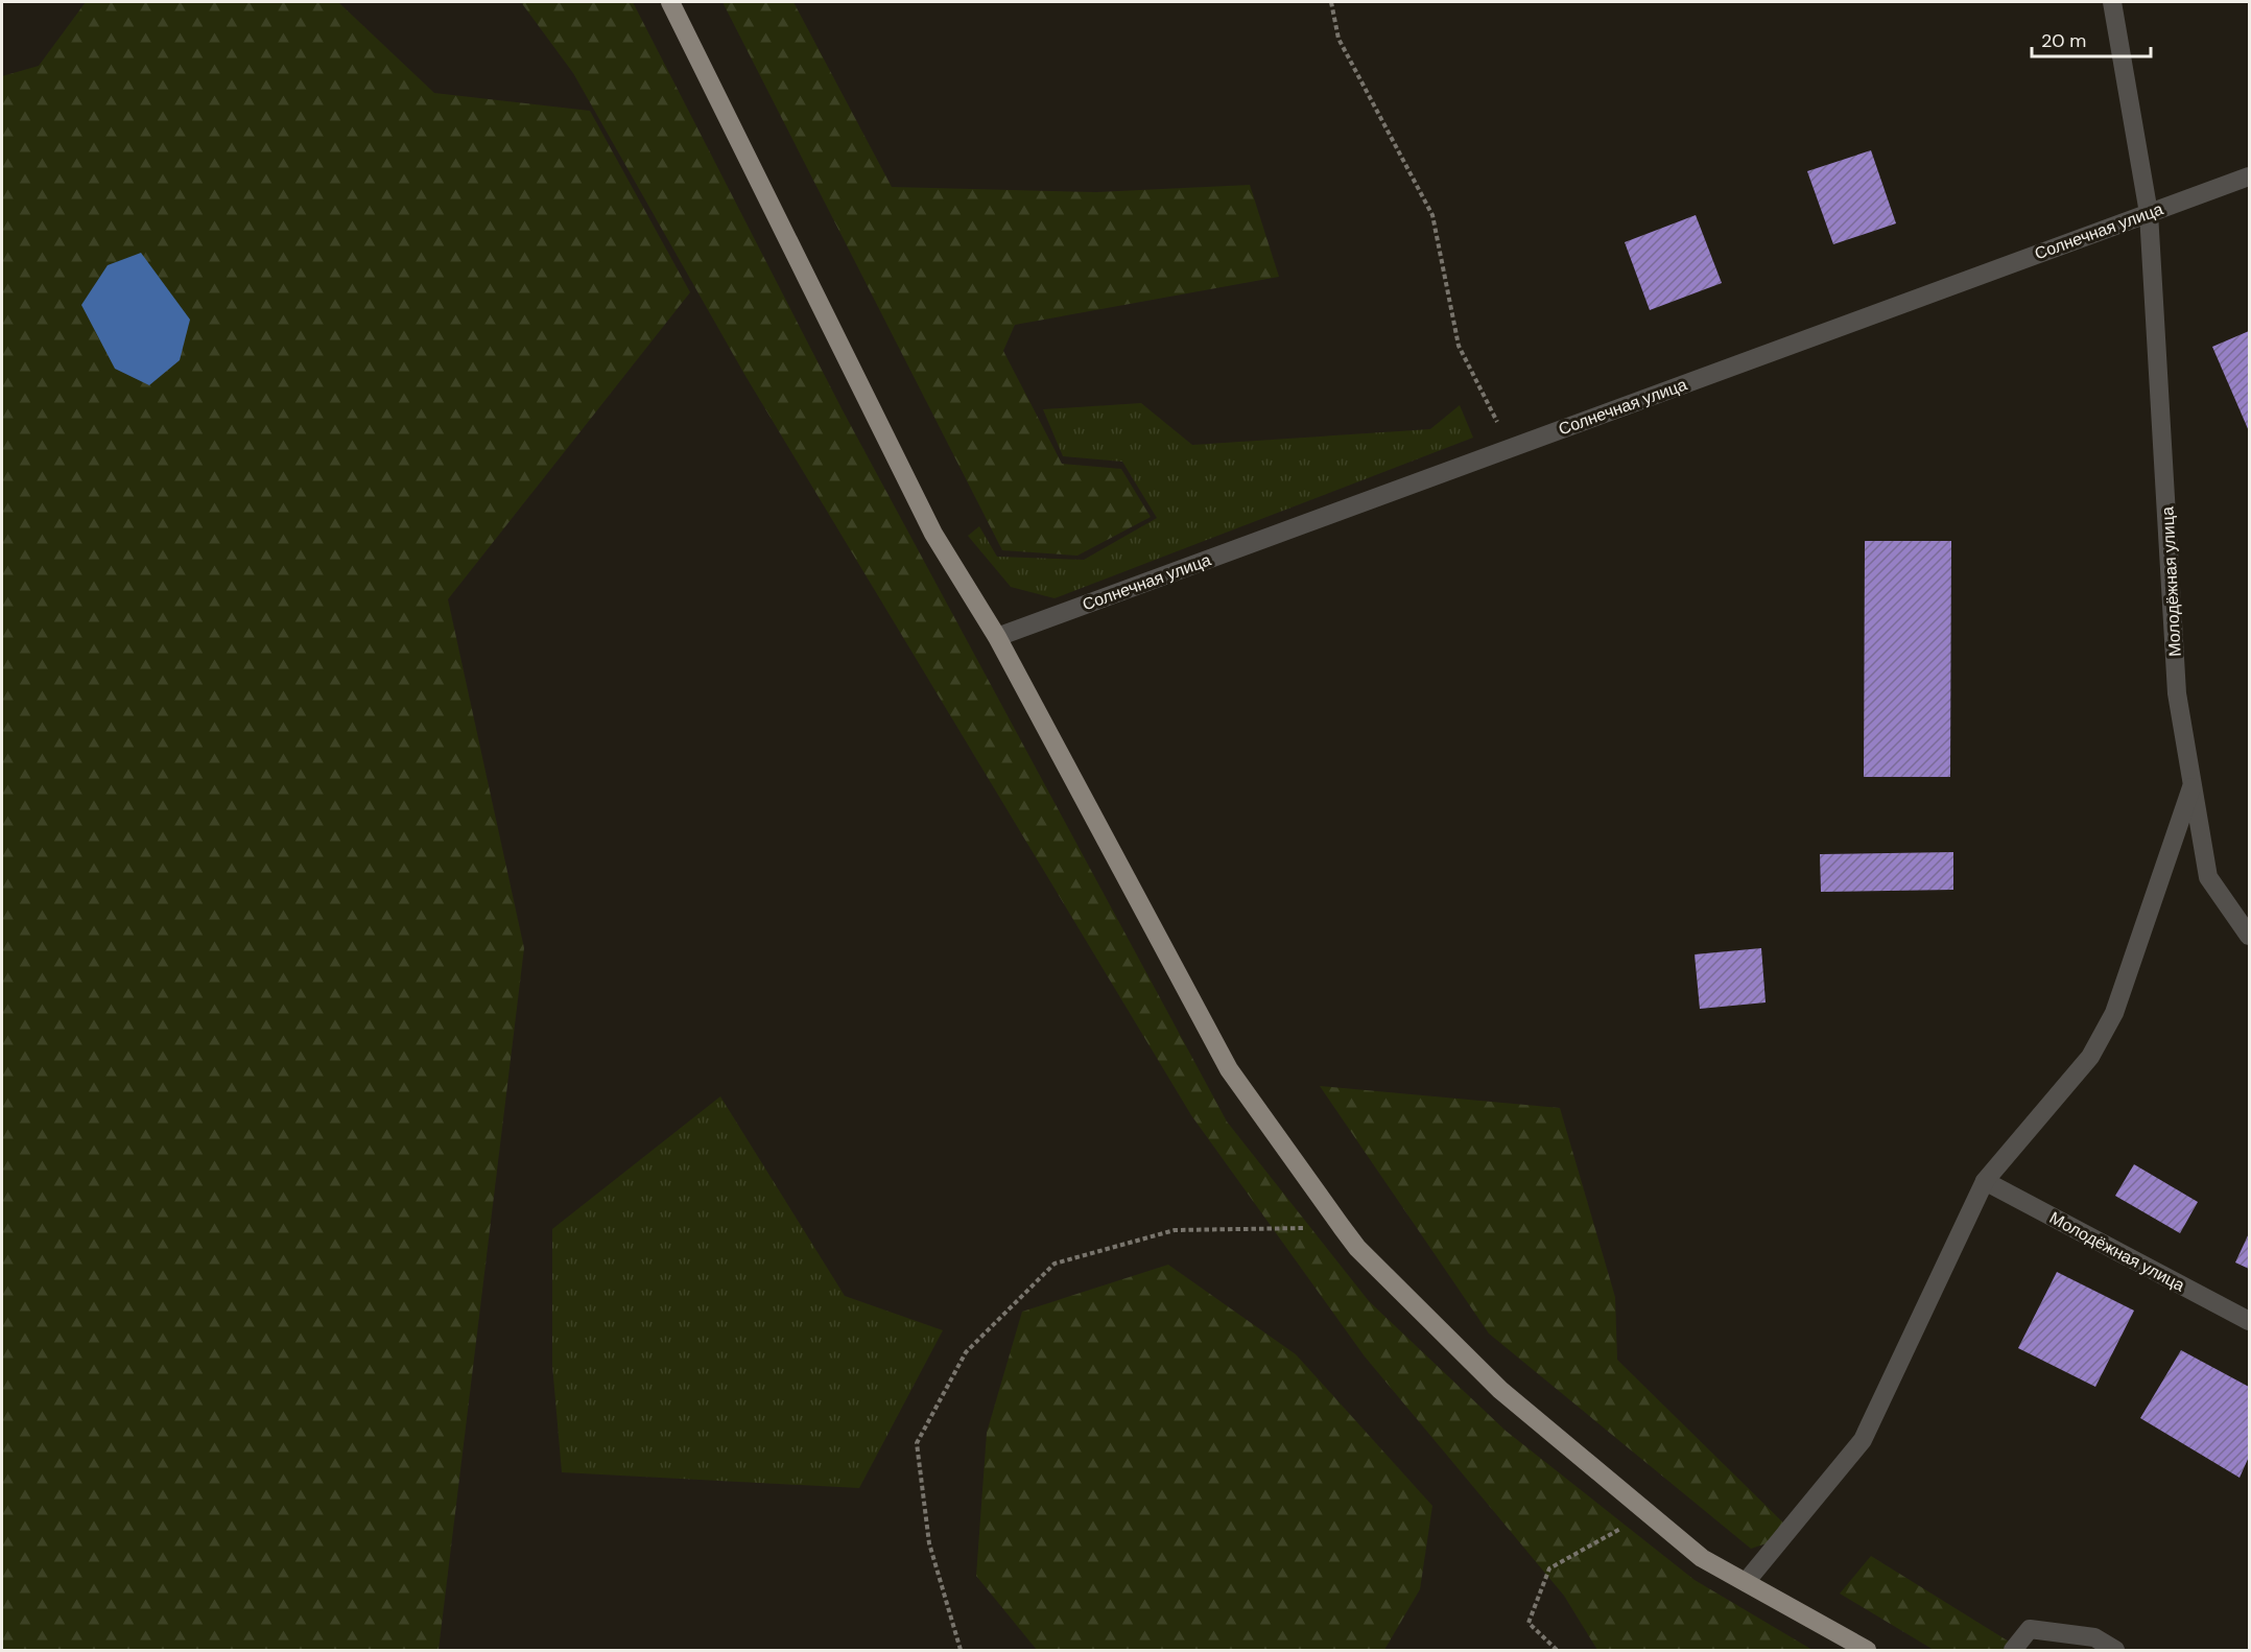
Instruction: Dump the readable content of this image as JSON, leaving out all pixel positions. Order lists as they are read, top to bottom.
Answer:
{
  "streets": {
    "street": ["Солнечная улица", "Молодёжная улица"]
  },
  "crossings": [
    ["Солнечная улица", "Молодёжная улица"]
  ],
  "scale_bar": "20 m"
}
